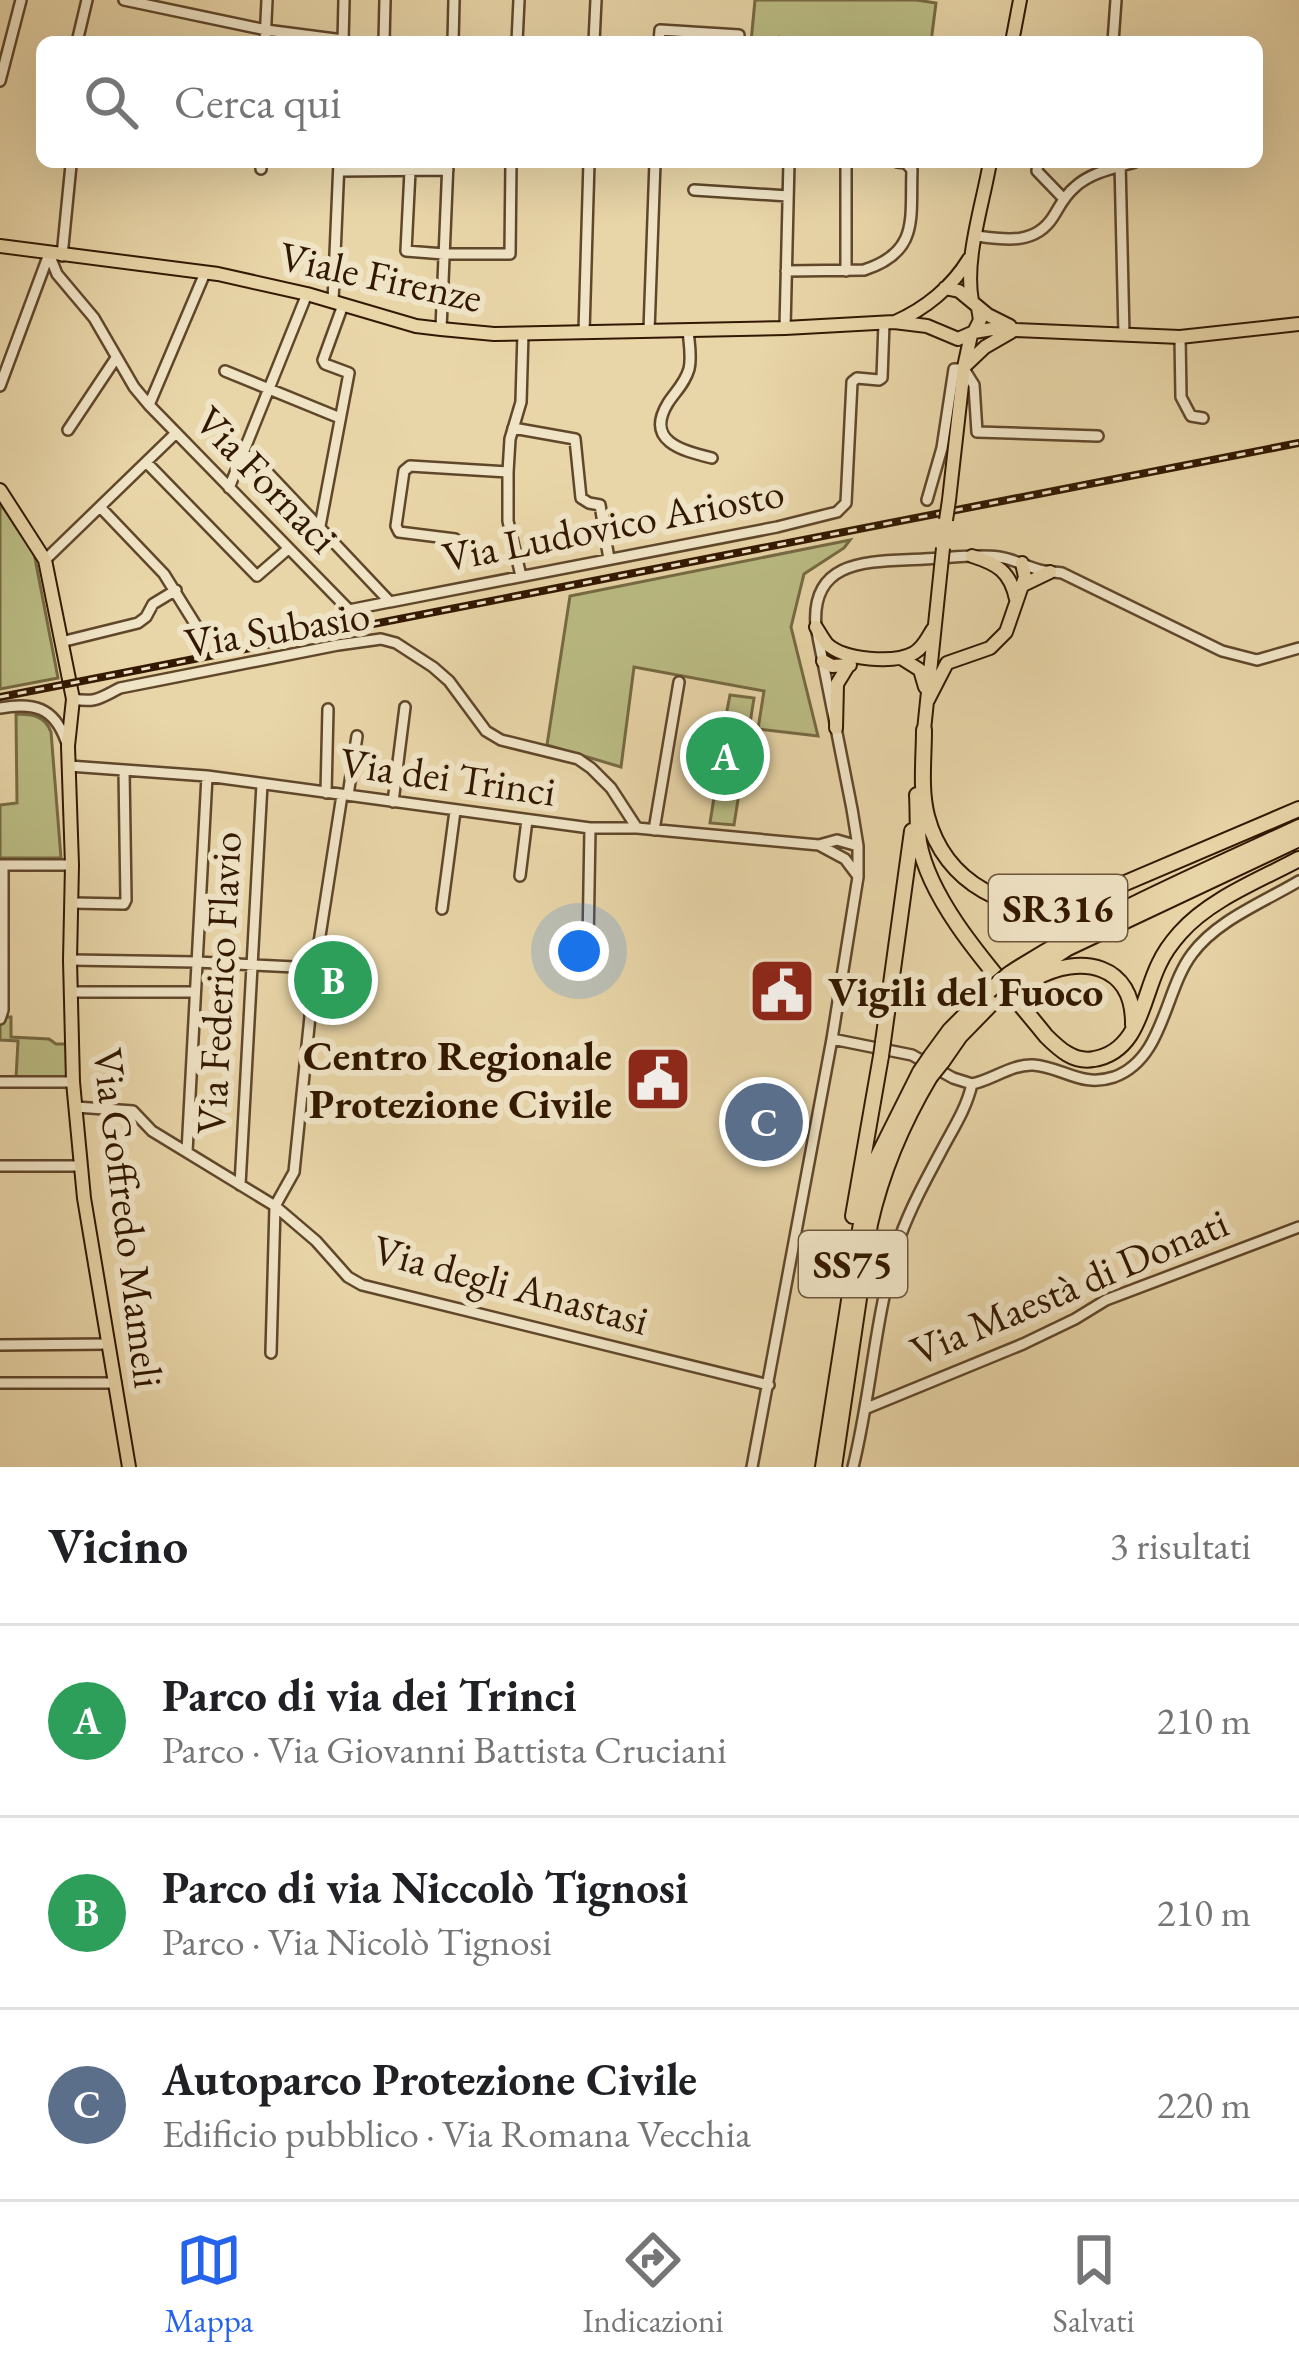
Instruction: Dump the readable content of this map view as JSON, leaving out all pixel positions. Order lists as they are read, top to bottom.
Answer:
{
  "streets": {
    "highway": ["SR316", "SS75"],
    "main road": ["Viale Firenze", "Via Goffredo Mameli"],
    "street": [
      "Via Fornaci",
      "Via Ludovico Ariosto",
      "Via Subasio",
      "Via dei Trinci",
      "Via Federico Flavio",
      "Via degli Anastasi",
      "Via Maestà di Donati"
    ]
  },
  "crossings": [
    ["Viale Firenze", "Via Fornaci"],
    ["Viale Firenze", "Via Ludovico Ariosto"],
    ["Viale Firenze", "SR316"],
    ["Via Fornaci", "Via Ludovico Ariosto"],
    ["Via Subasio", "Via dei Trinci"],
    ["Via Subasio", "Via Goffredo Mameli"],
    ["Via dei Trinci", "Via Federico Flavio"],
    ["Via dei Trinci", "Via Goffredo Mameli"],
    ["SR316", "SS75"],
    ["Via Federico Flavio", "Via degli Anastasi"],
    ["Via Goffredo Mameli", "Via degli Anastasi"]
  ],
  "places": {
    "public building": ["Vigili del Fuoco", "Centro Regionale Protezione Civile"]
  },
  "page": {
    "search": "Cerca qui",
    "pins": ["A", "B", "C"],
    "heading": ["Vicino", "3 risultati"],
    "list": [
      {
        "mark": "A",
        "name": "Parco di via dei Trinci",
        "note": "Parco · Via Giovanni Battista Cruciani",
        "value": "210 m"
      },
      {
        "mark": "B",
        "name": "Parco di via Niccolò Tignosi",
        "note": "Parco · Via Nicolò Tignosi",
        "value": "210 m"
      },
      {
        "mark": "C",
        "name": "Autoparco Protezione Civile",
        "note": "Edificio pubblico · Via Romana Vecchia",
        "value": "220 m"
      }
    ],
    "nav": ["Mappa", "Indicazioni", "Salvati"]
  }
}
